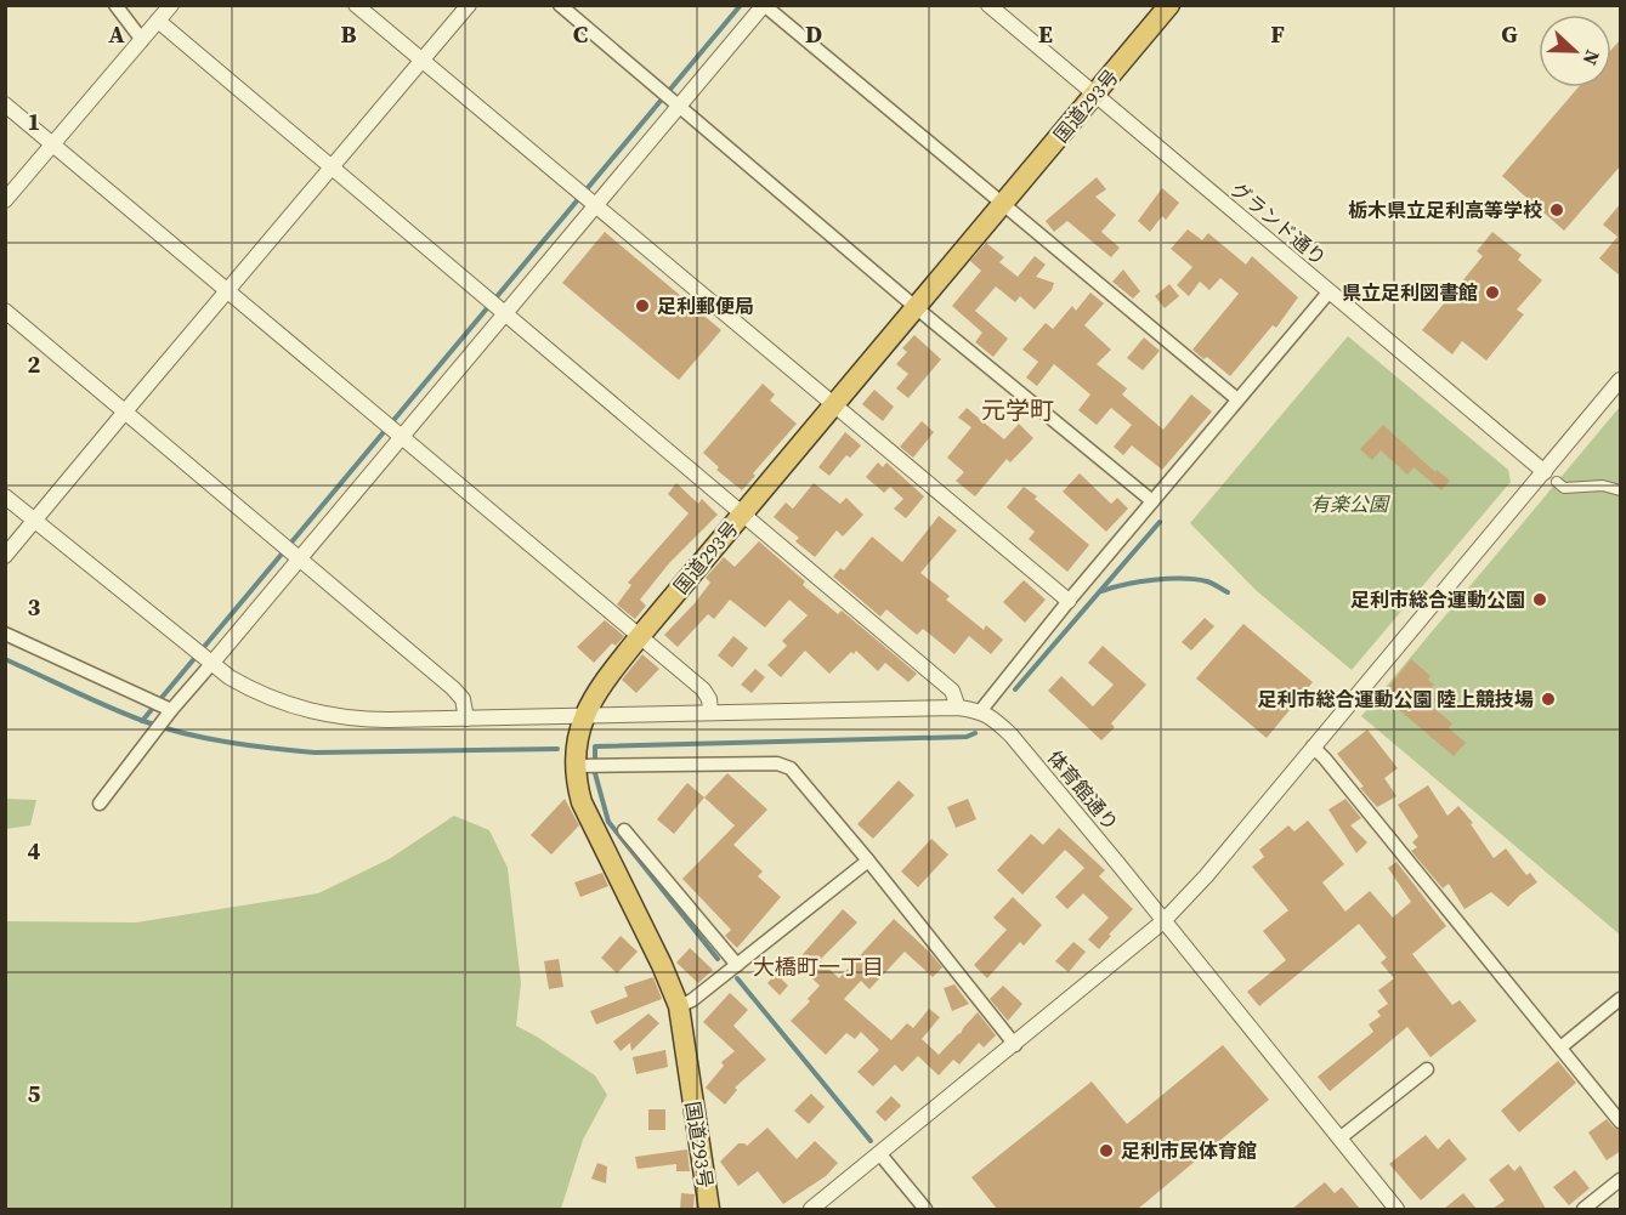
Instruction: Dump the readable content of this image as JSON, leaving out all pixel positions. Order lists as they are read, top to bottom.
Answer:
{
  "streets": {
    "highway": ["国道293号"],
    "street": ["グランド通り", "体育館通り"]
  },
  "crossings": [
    ["国道293号", "グランド通り"]
  ],
  "districts": ["元学町", "大橋町一丁目"],
  "parks": ["有楽公園"],
  "places": [
    "栃木県立足利高等学校",
    "県立足利図書館",
    "足利郵便局",
    "足利市総合運動公園",
    "足利市総合運動公園 陸上競技場",
    "足利市民体育館"
  ],
  "north": "right",
  "grid": {
    "columns": [
      "A",
      "B",
      "C",
      "D",
      "E",
      "F",
      "G"
    ],
    "rows": [
      "1",
      "2",
      "3",
      "4",
      "5"
    ]
  }
}
